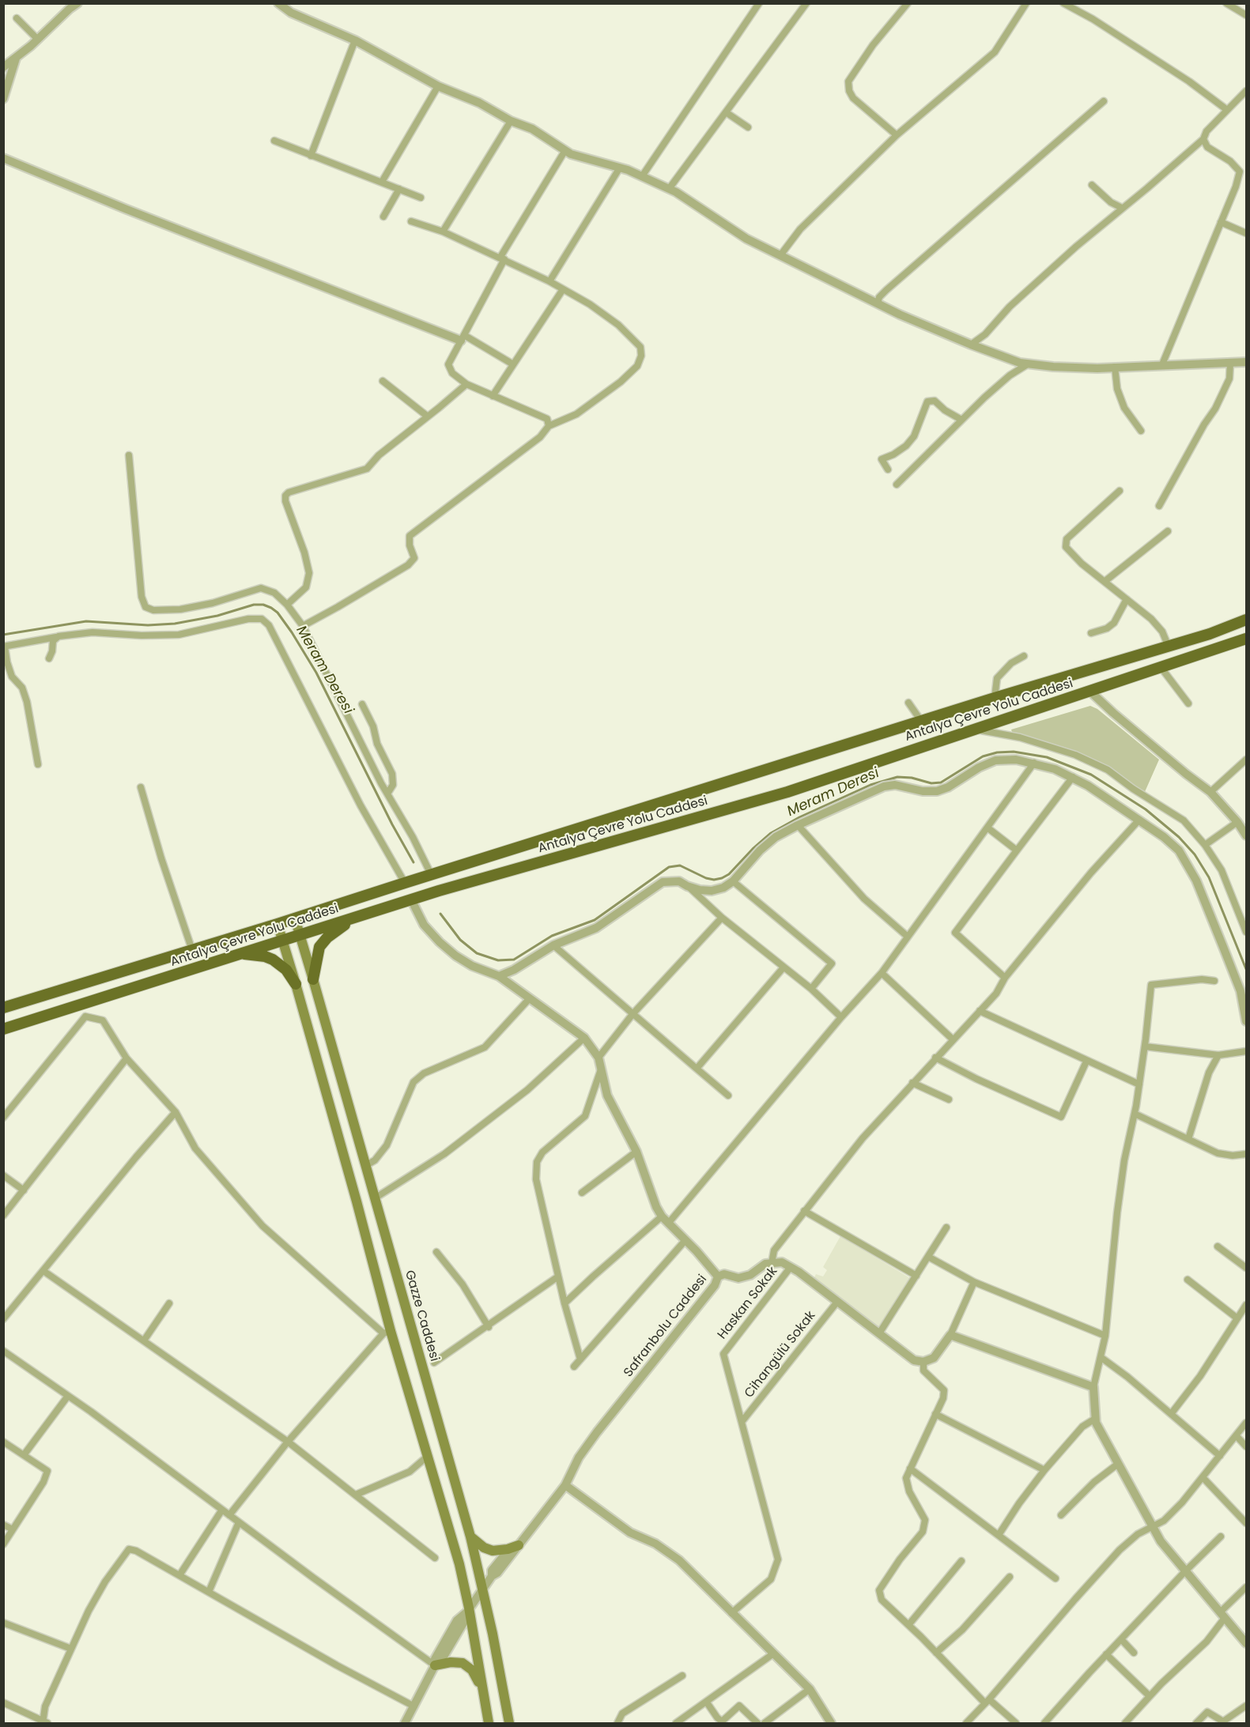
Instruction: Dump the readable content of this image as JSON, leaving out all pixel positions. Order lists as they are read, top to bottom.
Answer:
{
  "streets": {
    "highway": ["Antalya Çevre Yolu Caddesi"],
    "main road": ["Gazze Caddesi"],
    "street": ["Haskan Sokak", "Safranbolu Caddesi", "Cihangülü Sokak"]
  },
  "crossings": [
    ["Antalya Çevre Yolu Caddesi", "Gazze Caddesi"],
    ["Antalya Çevre Yolu Caddesi", "Safranbolu Caddesi"],
    ["Haskan Sokak", "Cihangülü Sokak"],
    ["Gazze Caddesi", "Safranbolu Caddesi"]
  ],
  "water": ["Meram Deresi"]
}
